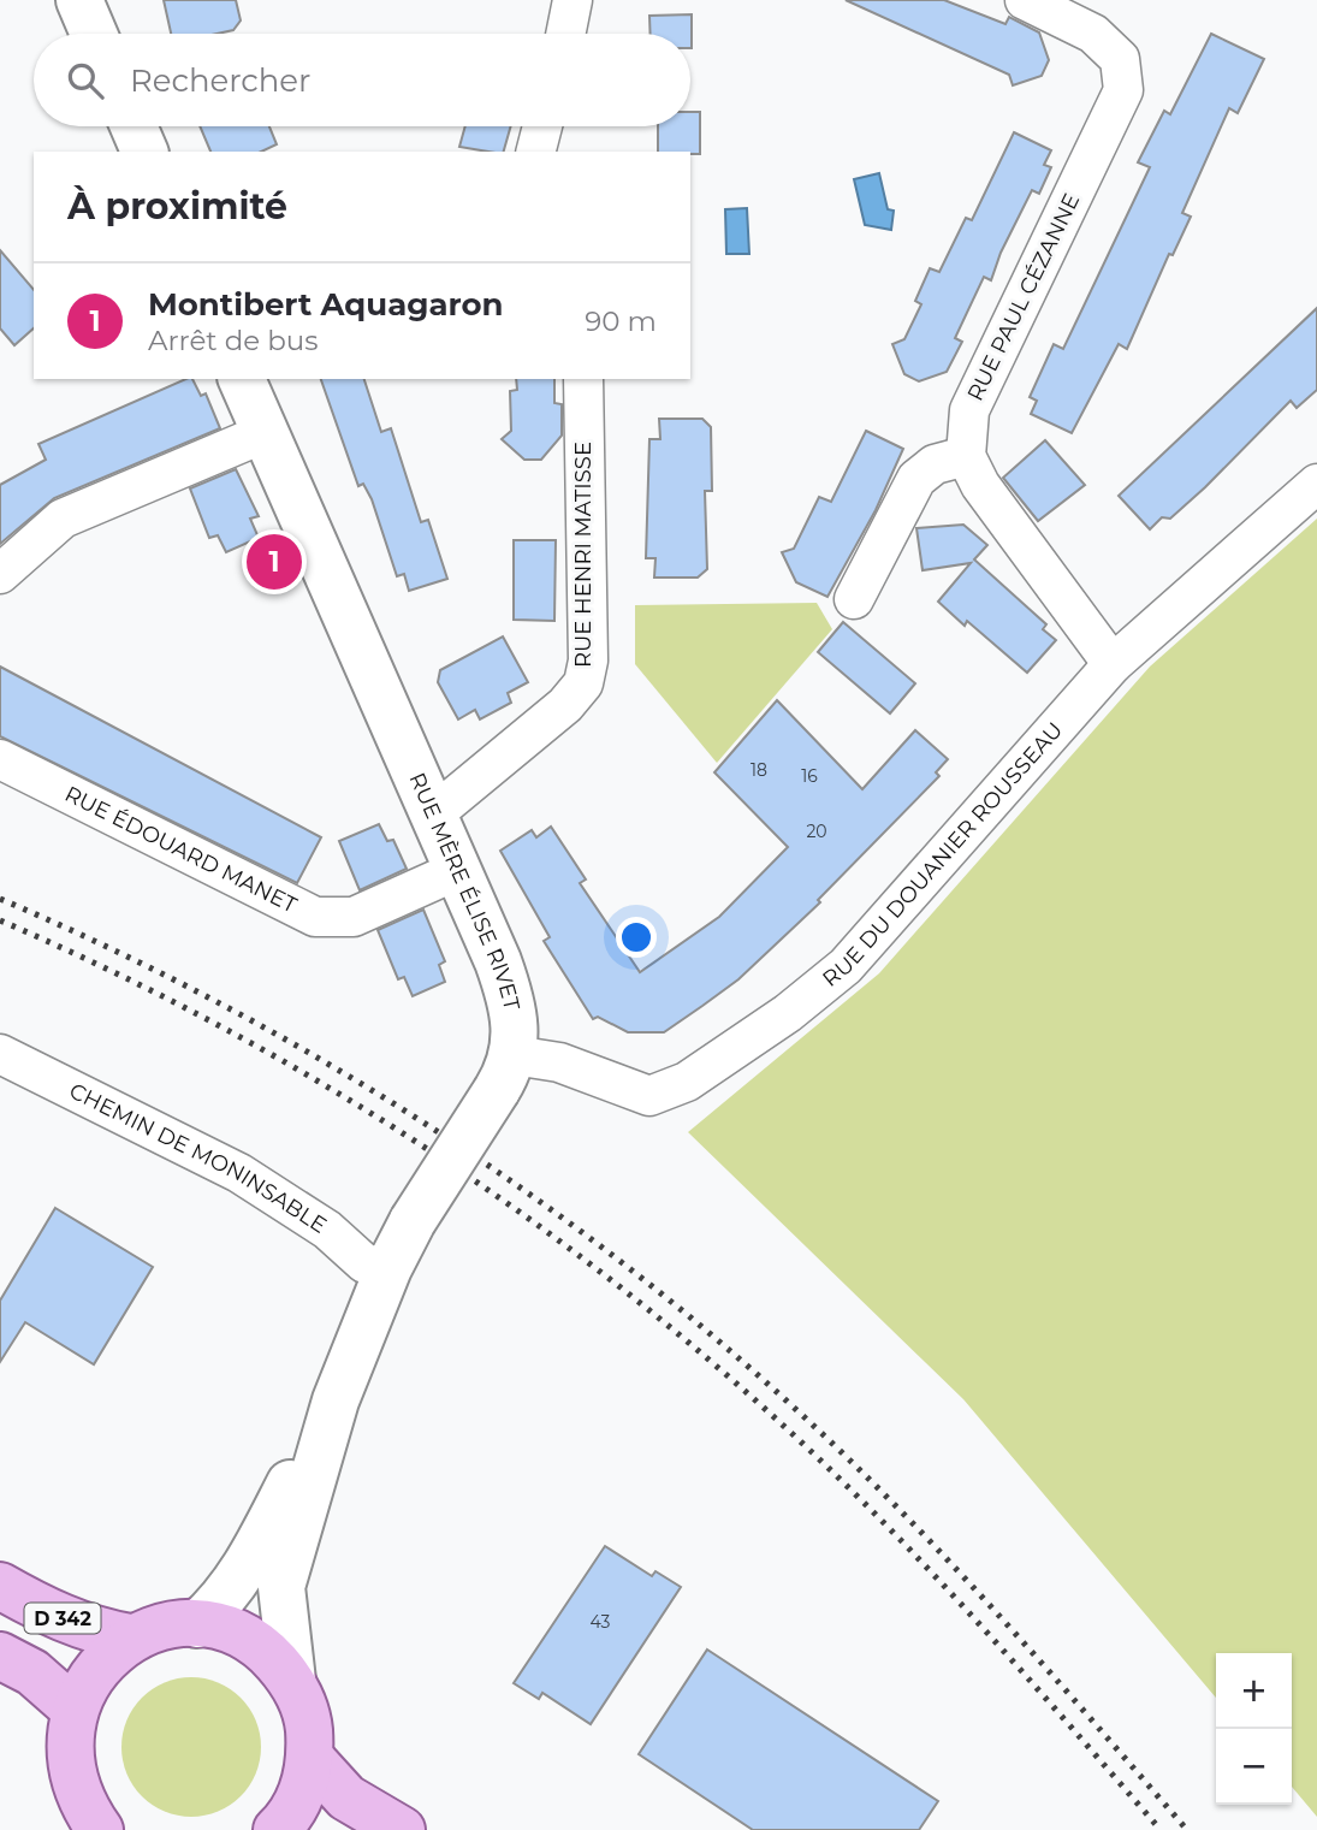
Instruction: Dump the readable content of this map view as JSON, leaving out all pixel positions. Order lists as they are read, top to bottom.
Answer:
{
  "streets": {
    "main road": ["D 342"],
    "street": [
      "RUE PAUL CÉZANNE",
      "RUE HENRI MATISSE",
      "RUE ÉDOUARD MANET",
      "RUE DU DOUANIER ROUSSEAU",
      "RUE MÈRE ÉLISE RIVET",
      "CHEMIN DE MONINSABLE"
    ]
  },
  "crossings": [
    ["RUE HENRI MATISSE", "RUE MÈRE ÉLISE RIVET"],
    ["RUE ÉDOUARD MANET", "RUE MÈRE ÉLISE RIVET"],
    ["RUE DU DOUANIER ROUSSEAU", "RUE MÈRE ÉLISE RIVET"]
  ],
  "house_numbers": [
    "18",
    "16",
    "20",
    "43"
  ],
  "page": {
    "search": "Rechercher",
    "heading": "À proximité",
    "list": [
      {
        "mark": "1",
        "name": "Montibert Aquagaron",
        "note": "Arrêt de bus",
        "value": "90 m"
      }
    ],
    "pins": "1",
    "map_buttons": ["+", "−"]
  }
}
